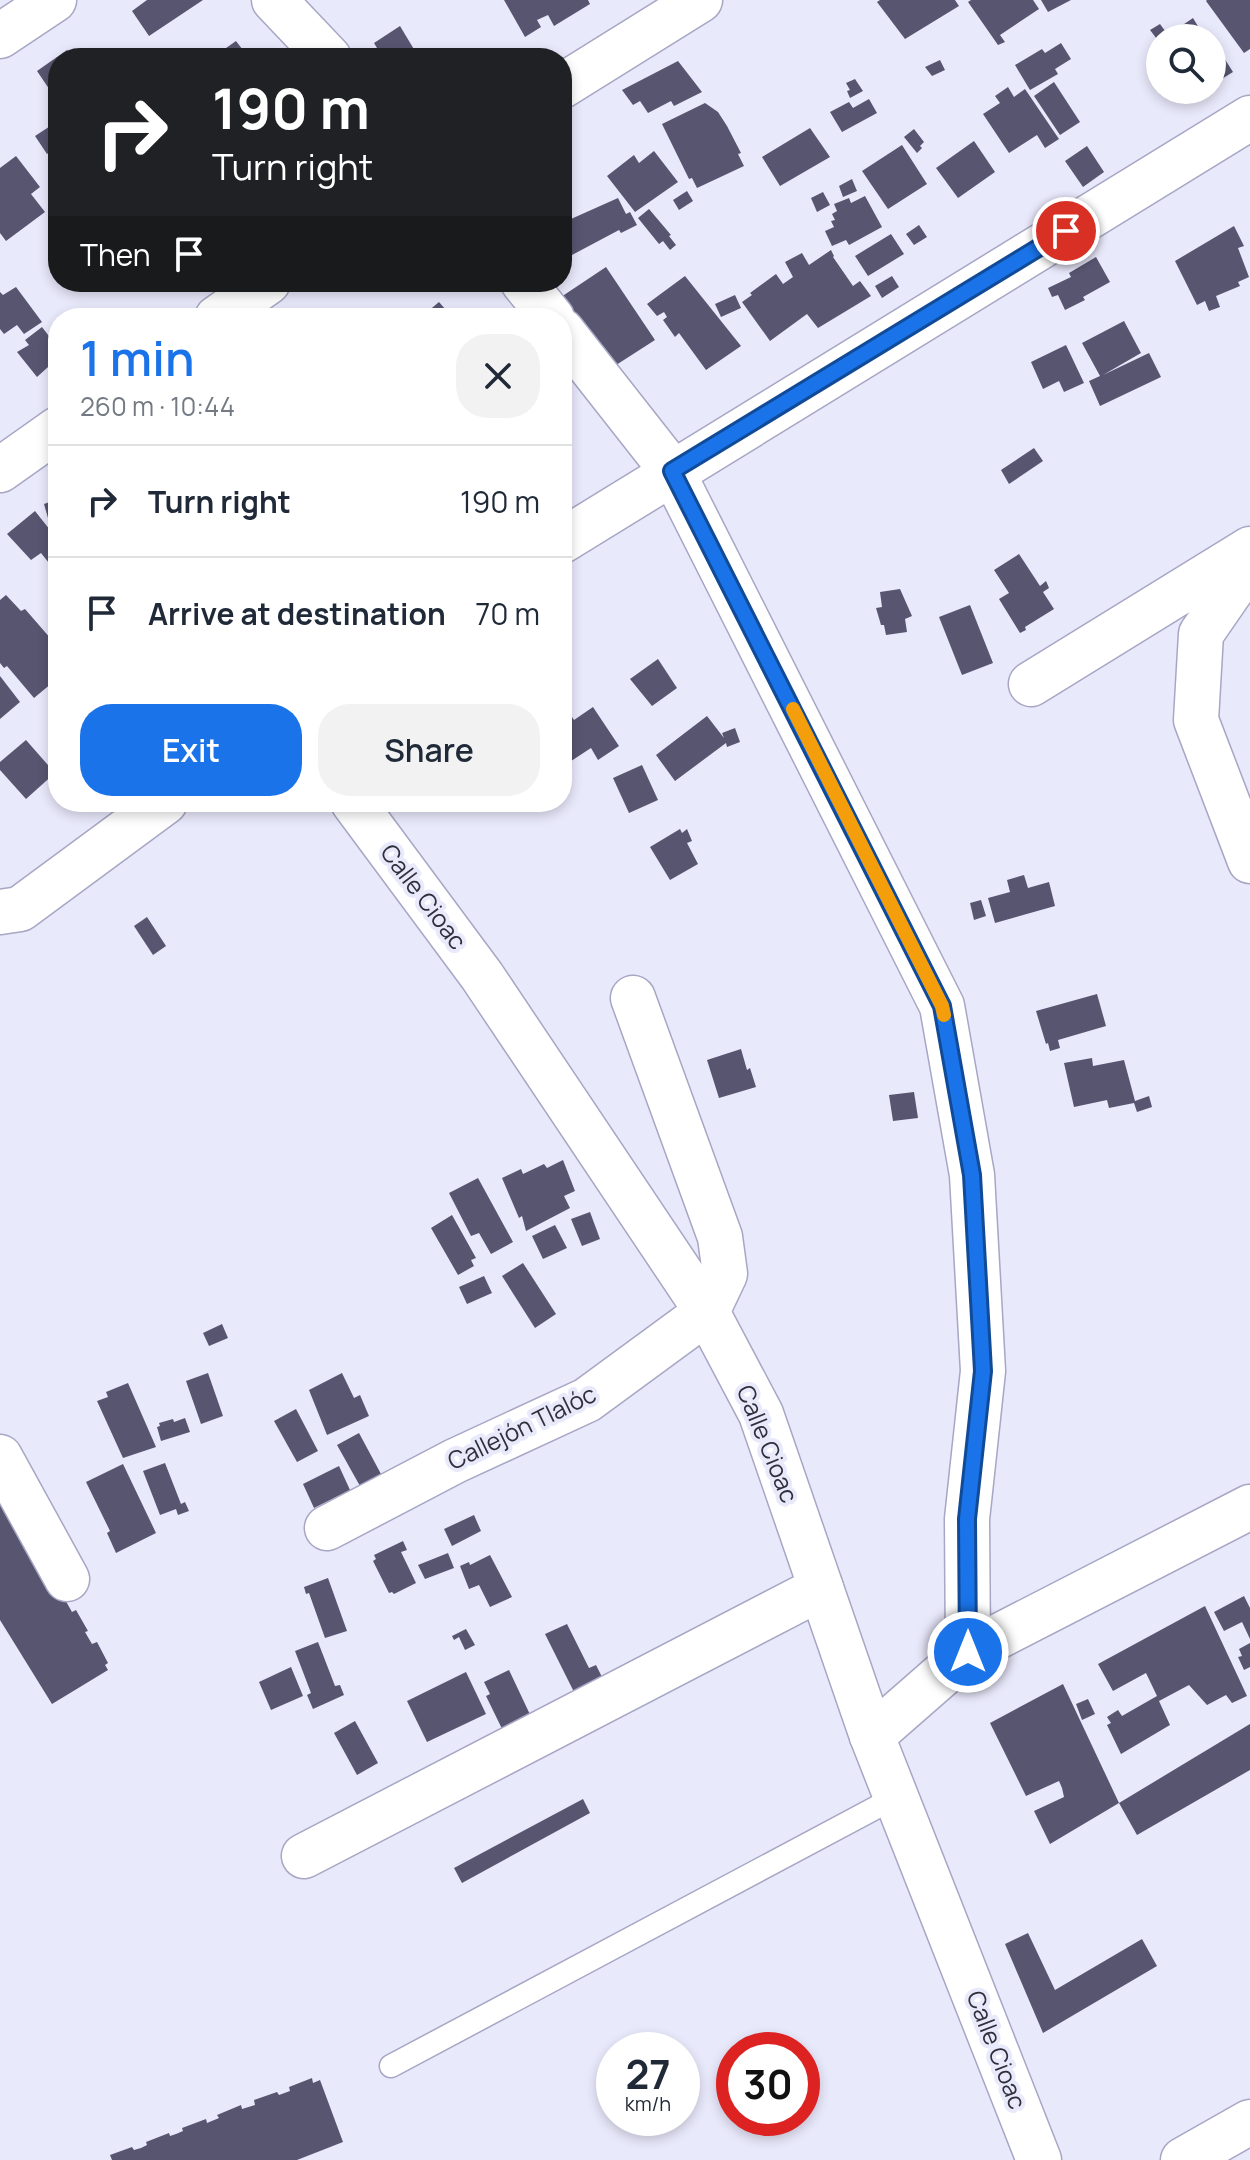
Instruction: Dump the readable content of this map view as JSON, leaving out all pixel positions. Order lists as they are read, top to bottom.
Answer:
{
  "streets": {
    "street": ["Calle Cioac", "Callejón Tlalóc"]
  },
  "crossings": [
    ["Calle Cioac", "Callejón Tlalóc"]
  ],
  "page": {
    "turn": ["190 m", "Turn right"],
    "then": "Then",
    "heading": ["1 min", "260 m · 10:44"],
    "list": [
      {
        "name": "Turn right",
        "value": "190 m"
      },
      {
        "name": "Arrive at destination",
        "value": "70 m"
      }
    ],
    "buttons": ["Exit", "Share"],
    "speed": "27 km/h",
    "limit": "30"
  }
}
